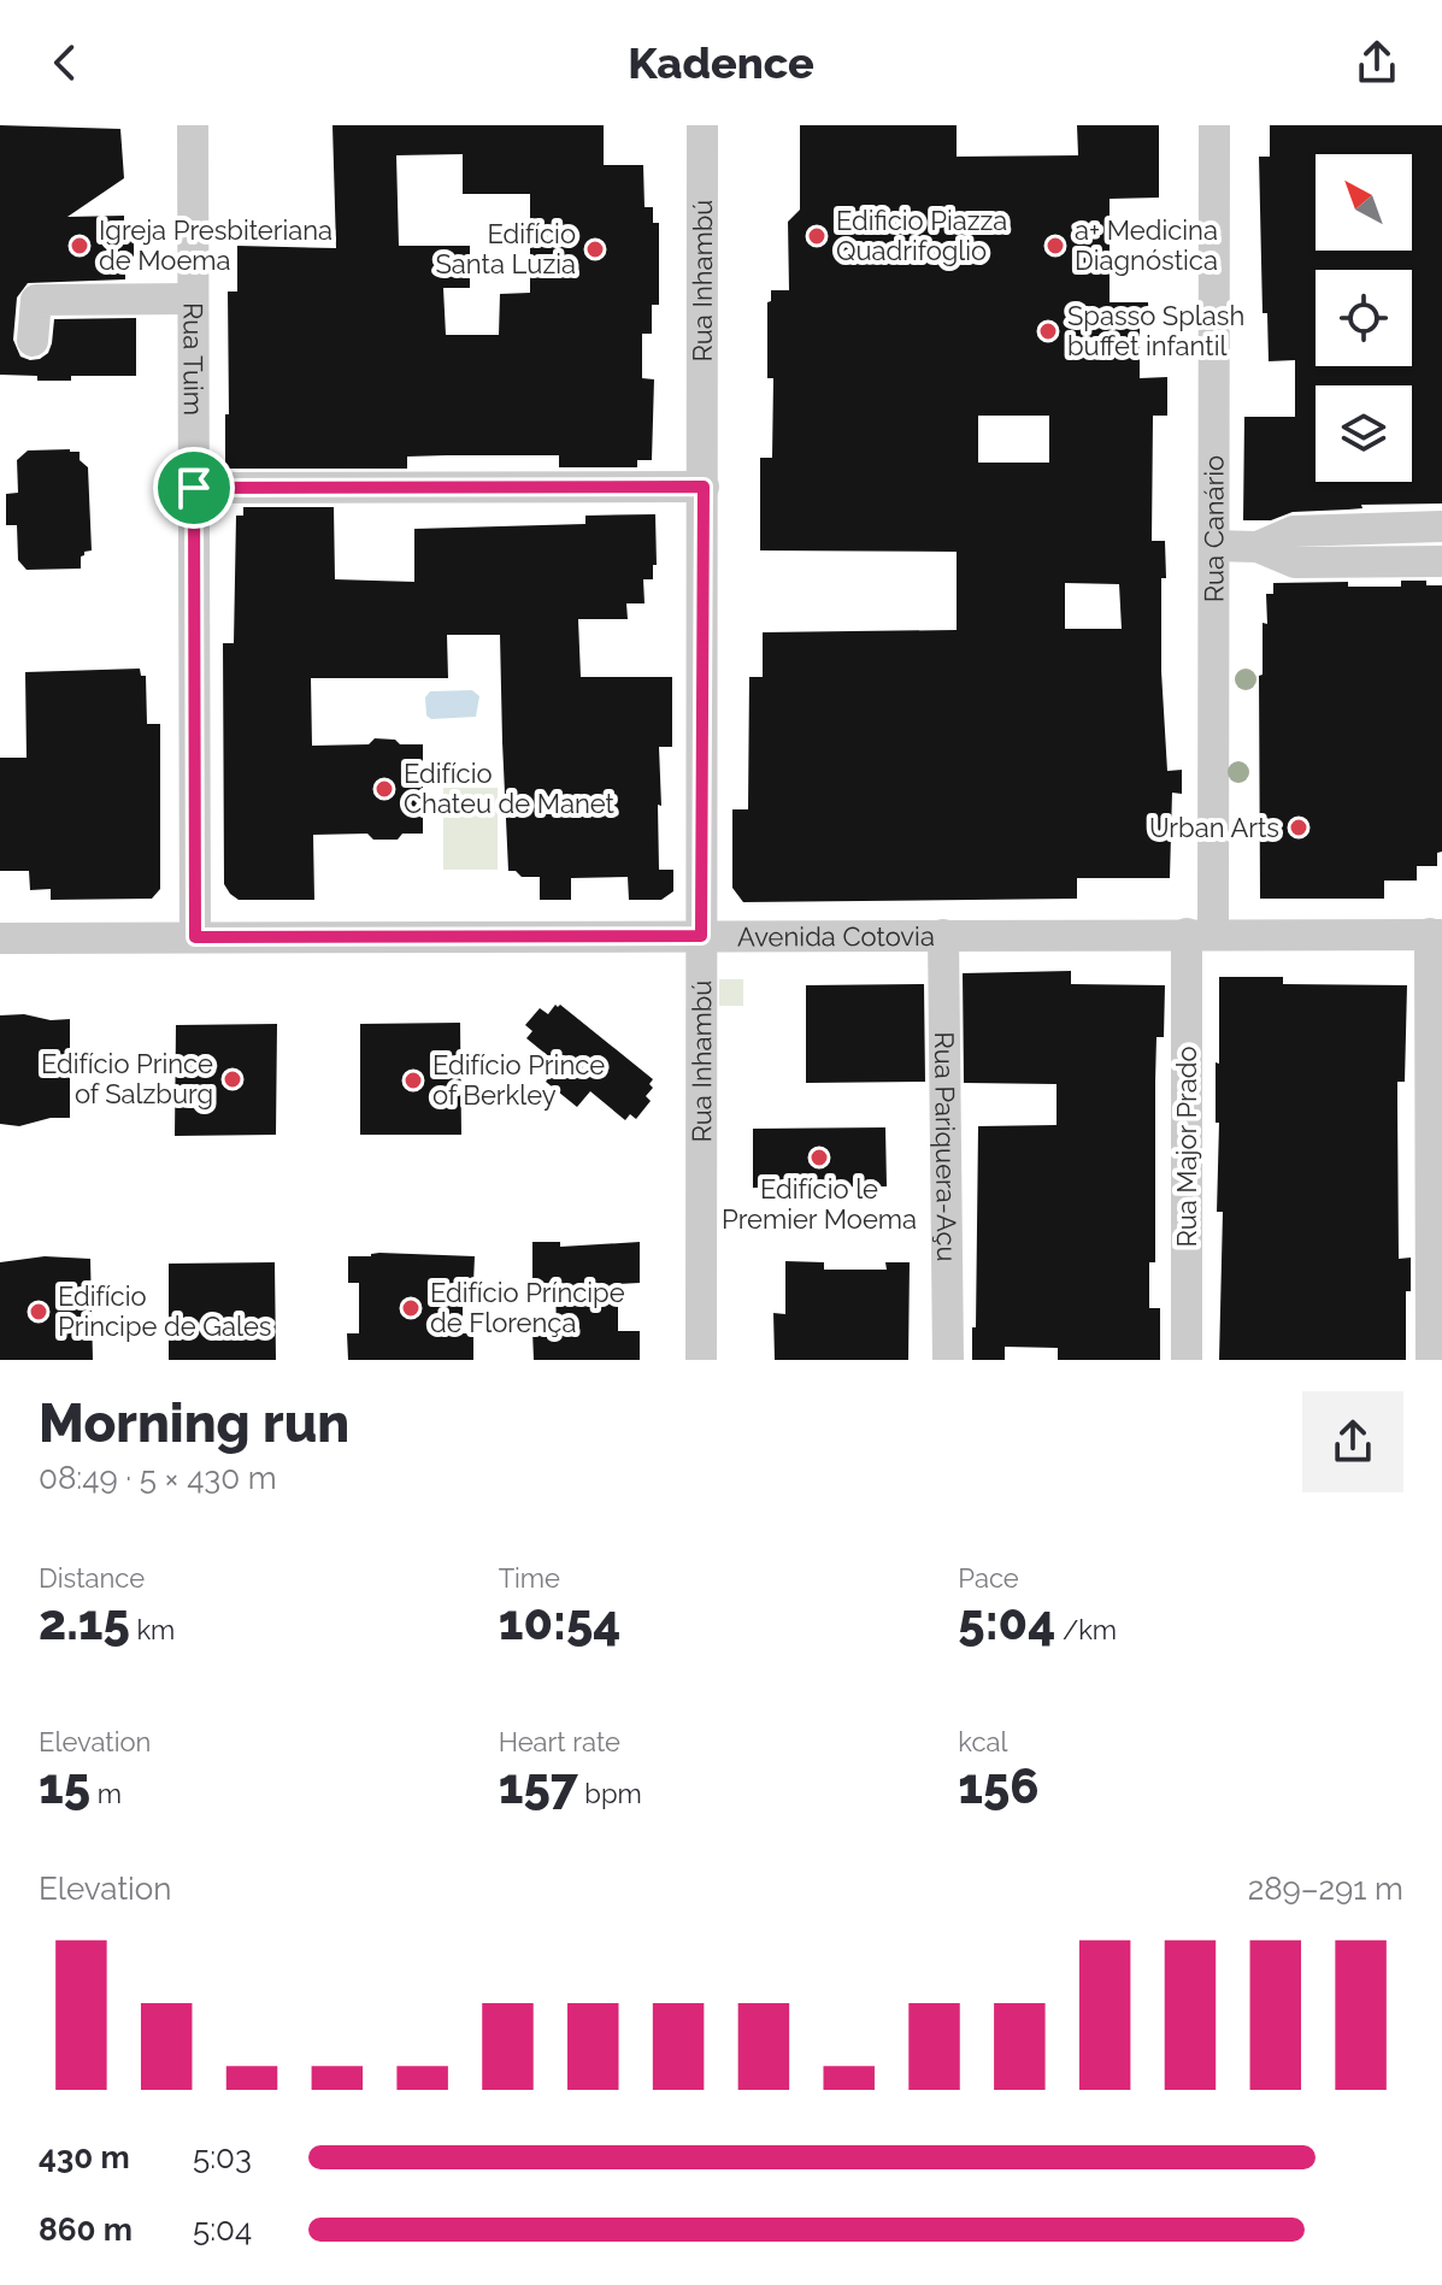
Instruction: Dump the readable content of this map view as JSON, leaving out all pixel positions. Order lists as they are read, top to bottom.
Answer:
{
  "streets": {
    "street": [
      "Rua Inhambú",
      "Rua Tuim",
      "Rua Canário",
      "Avenida Cotovia",
      "Rua Major Prado",
      "Rua Pariquera-Açu"
    ]
  },
  "crossings": [
    ["Rua Inhambú", "Avenida Cotovia"],
    ["Rua Tuim", "Avenida Cotovia"],
    ["Rua Canário", "Avenida Cotovia"],
    ["Rua Canário", "Rua Major Prado"],
    ["Avenida Cotovia", "Rua Major Prado"],
    ["Avenida Cotovia", "Rua Pariquera-Açu"]
  ],
  "places": [
    "Edificio Piazza Quadrifoglio",
    "Igreja Presbiteriana de Moema",
    "a+ Medicina Diagnóstica",
    "Edifício Santa Luzia",
    "Spasso Splash buffet infantil",
    "Edifício Chateu de Manet",
    "Urban Arts",
    "Edifício Prince of Salzburg",
    "Edifício Prince of Berkley",
    "Edifício le Premier Moema",
    "Edifício Príncipe de Florença",
    "Edifício Principe de Gales"
  ],
  "north": "top left",
  "page": {
    "header": "Kadence",
    "heading": ["Morning run", "08:49 · 5 × 430 m"],
    "stats": [
      ["Distance", "2.15 km"],
      ["Time", "10:54"],
      ["Pace", "5:04 /km"],
      ["Elevation", "15 m"],
      ["Heart rate", "157 bpm"],
      ["kcal", "156"]
    ],
    "chart": ["Elevation", "289–291 m"],
    "list": [
      {
        "name": "430 m",
        "note": "5:03"
      },
      {
        "name": "860 m",
        "note": "5:04"
      }
    ]
  }
}
